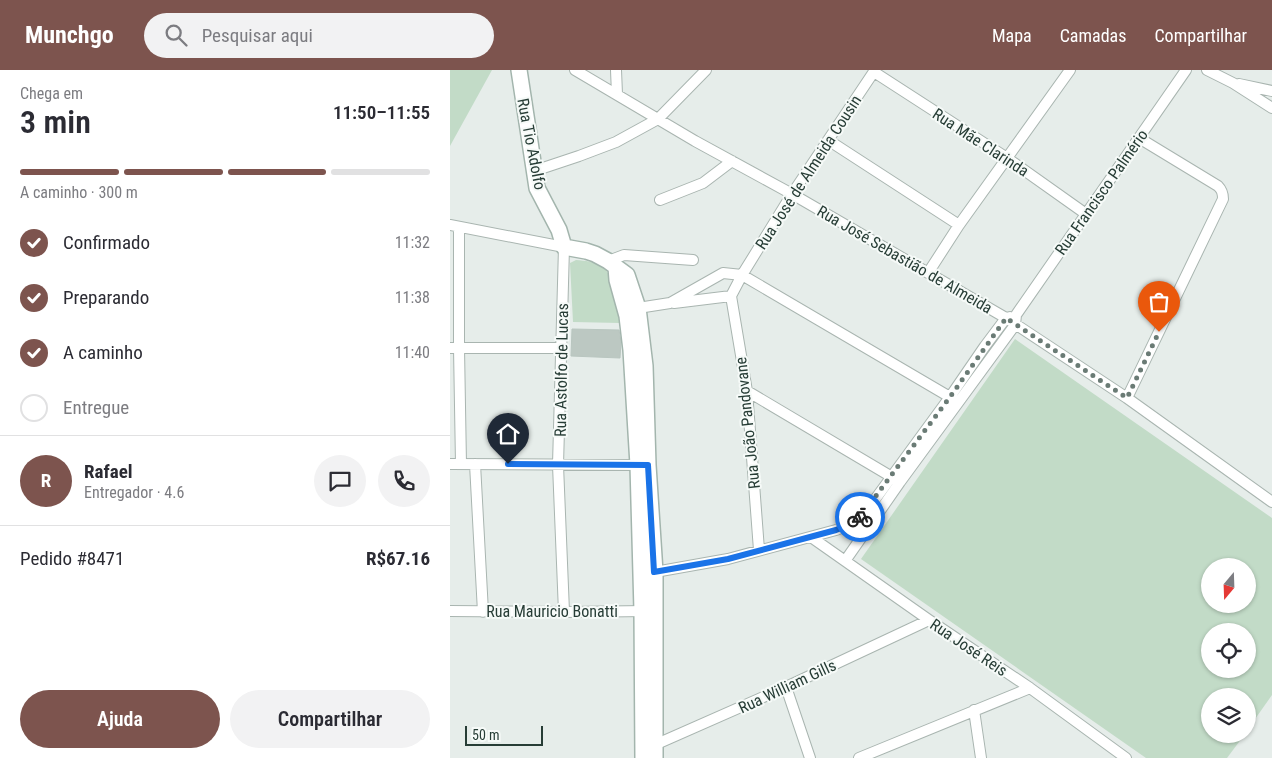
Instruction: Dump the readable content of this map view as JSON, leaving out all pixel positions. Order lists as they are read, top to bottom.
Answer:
{
  "streets": {
    "street": [
      "Rua Mãe Clarinda",
      "Rua Tio Adolfo",
      "Rua José de Almeida Cousin",
      "Rua Francisco Palmério",
      "Rua José Sebastião de Almeida",
      "Rua Astolfo de Lucas",
      "Rua João Pandovane",
      "Rua Mauricio Bonatti",
      "Rua José Reis",
      "Rua William Gills"
    ]
  },
  "crossings": [
    ["Rua Mãe Clarinda", "Rua José de Almeida Cousin"],
    ["Rua Mãe Clarinda", "Rua Francisco Palmério"],
    ["Rua Tio Adolfo", "Rua Astolfo de Lucas"],
    ["Rua José de Almeida Cousin", "Rua José Sebastião de Almeida"],
    ["Rua José de Almeida Cousin", "Rua João Pandovane"],
    ["Rua Francisco Palmério", "Rua José Sebastião de Almeida"],
    ["Rua Astolfo de Lucas", "Rua Mauricio Bonatti"],
    ["Rua José Reis", "Rua William Gills"]
  ],
  "scale_bar": "50 m",
  "north": "bottom",
  "page": {
    "header": "Munchgo",
    "search": "Pesquisar aqui",
    "nav": ["Mapa", "Camadas", "Compartilhar"],
    "heading": ["3 min", "Chega em", "11:50–11:55"],
    "panel": [
      "Rafael",
      "Entregador · 4.6",
      "Pedido #8471",
      "R$67.16"
    ],
    "bar": "A caminho · 300 m",
    "list": [
      ["Confirmado", "11:32"],
      ["Preparando", "11:38"],
      ["A caminho", "11:40"],
      "Entregue"
    ],
    "round": "R",
    "buttons": ["Ajuda", "Compartilhar"],
    "scale": "50 m"
  }
}
